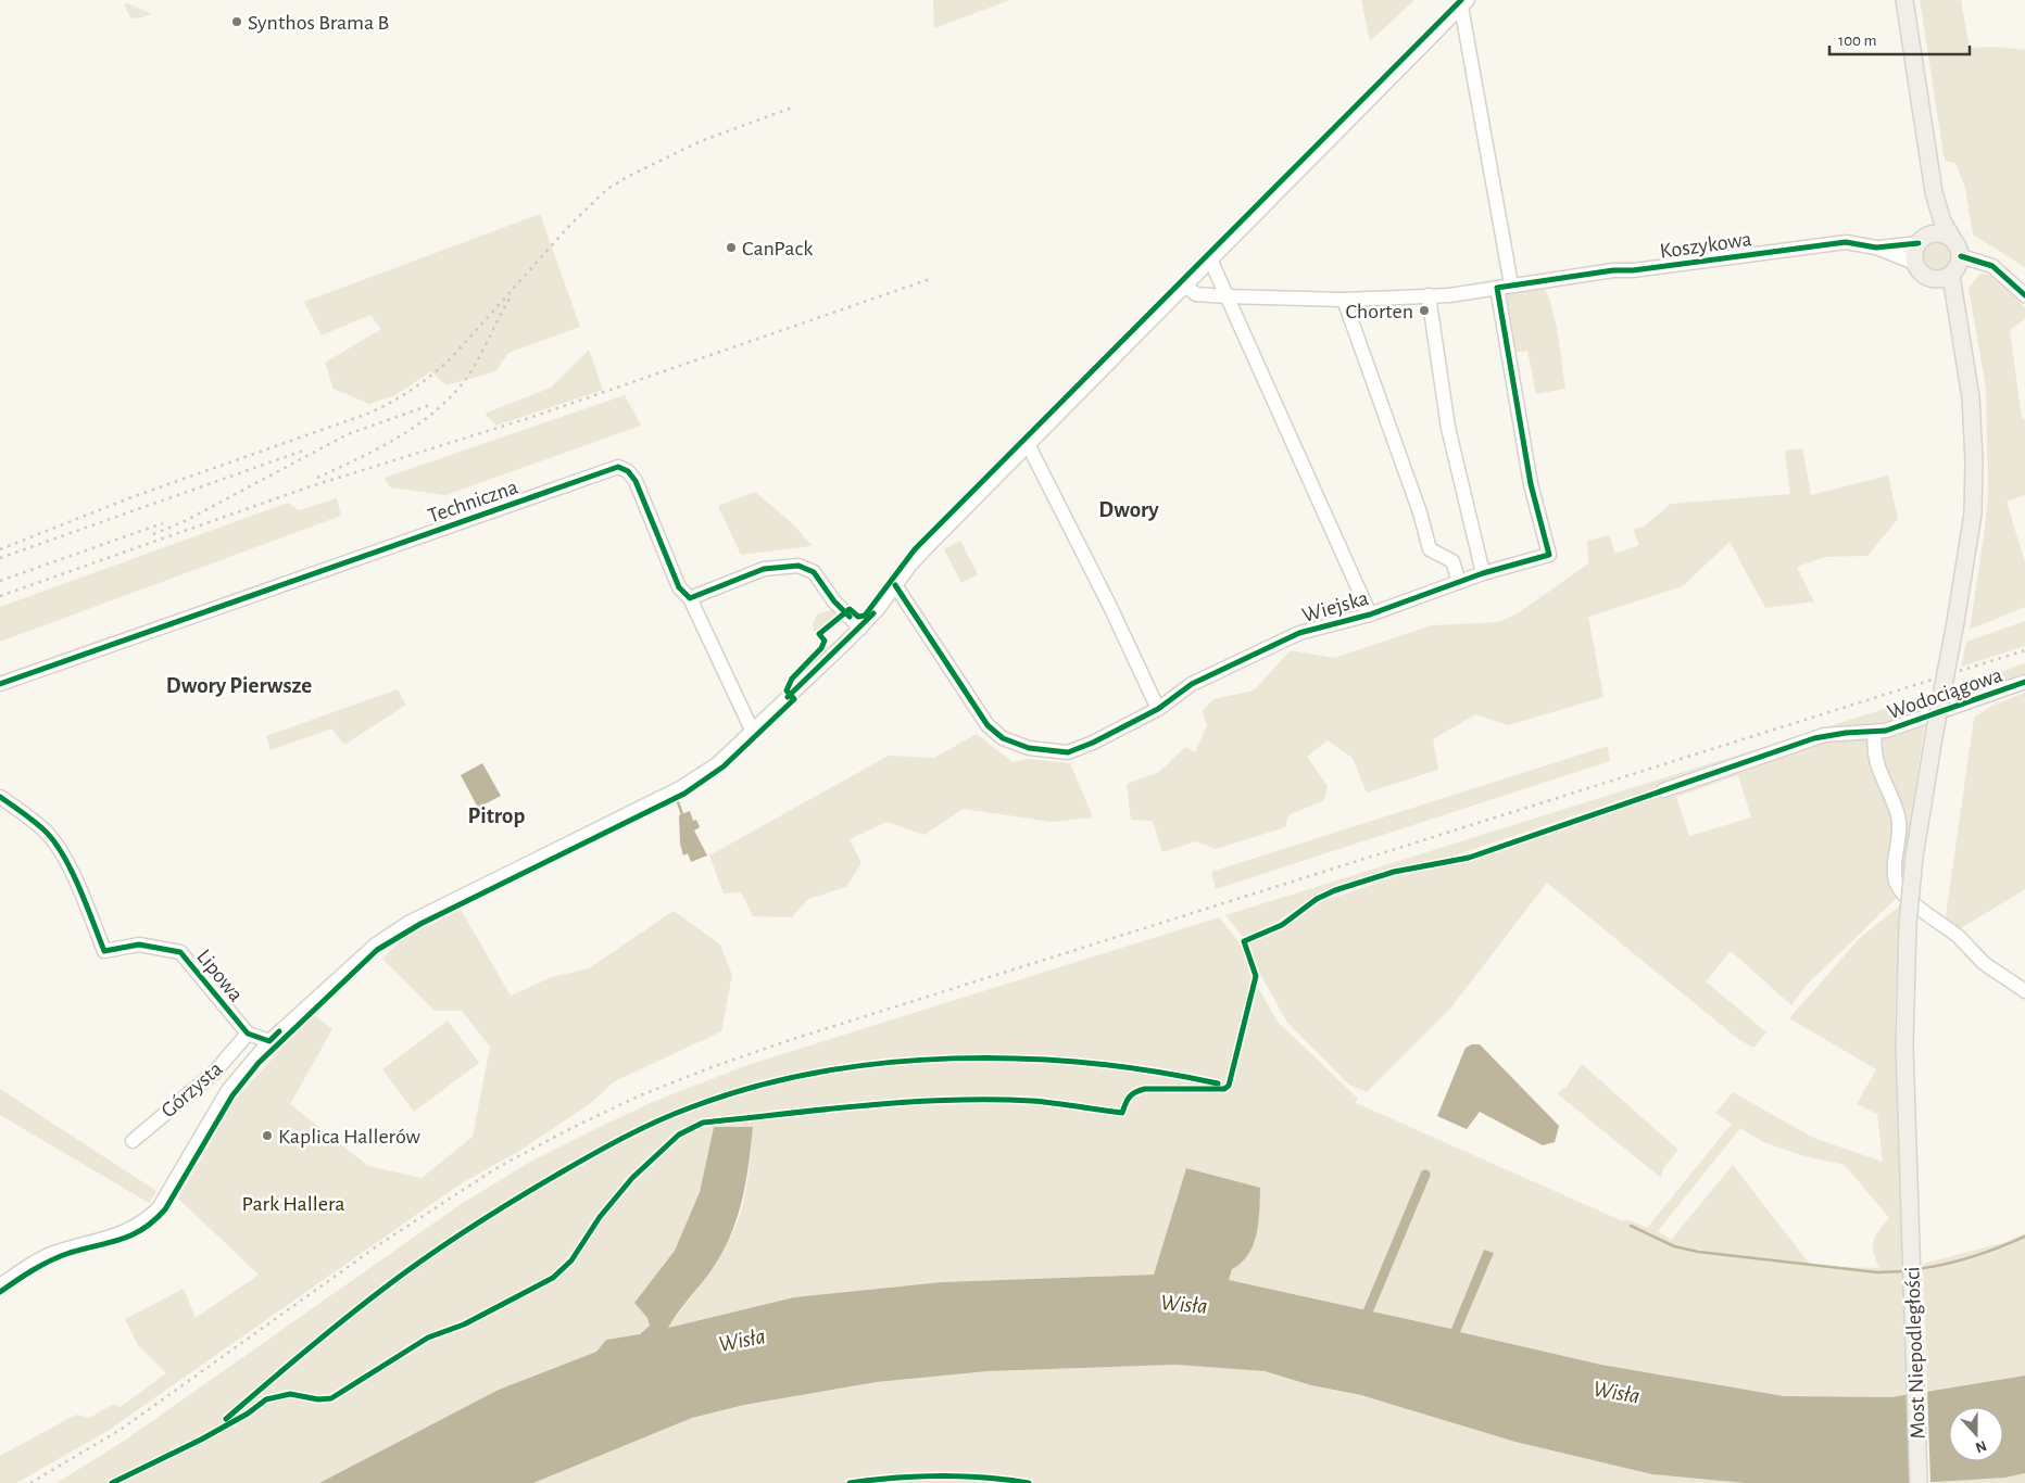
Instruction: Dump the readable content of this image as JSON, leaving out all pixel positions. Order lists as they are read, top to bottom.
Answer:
{
  "streets": {
    "main road": ["Most Niepodległości"],
    "street": [
      "Koszykowa",
      "Techniczna",
      "Wiejska",
      "Wodociągowa",
      "Lipowa",
      "Górzysta"
    ]
  },
  "crossings": [
    ["Koszykowa", "Wiejska"],
    ["Koszykowa", "Most Niepodległości"],
    ["Lipowa", "Górzysta"]
  ],
  "districts": ["Dwory", "Dwory Pierwsze", "Pitrop"],
  "water": ["Wisła"],
  "parks": ["Park Hallera"],
  "places": [
    "Synthos Brama B",
    "CanPack",
    "Chorten",
    "Kaplica Hallerów"
  ],
  "scale_bar": "100 m",
  "north": "bottom"
}
